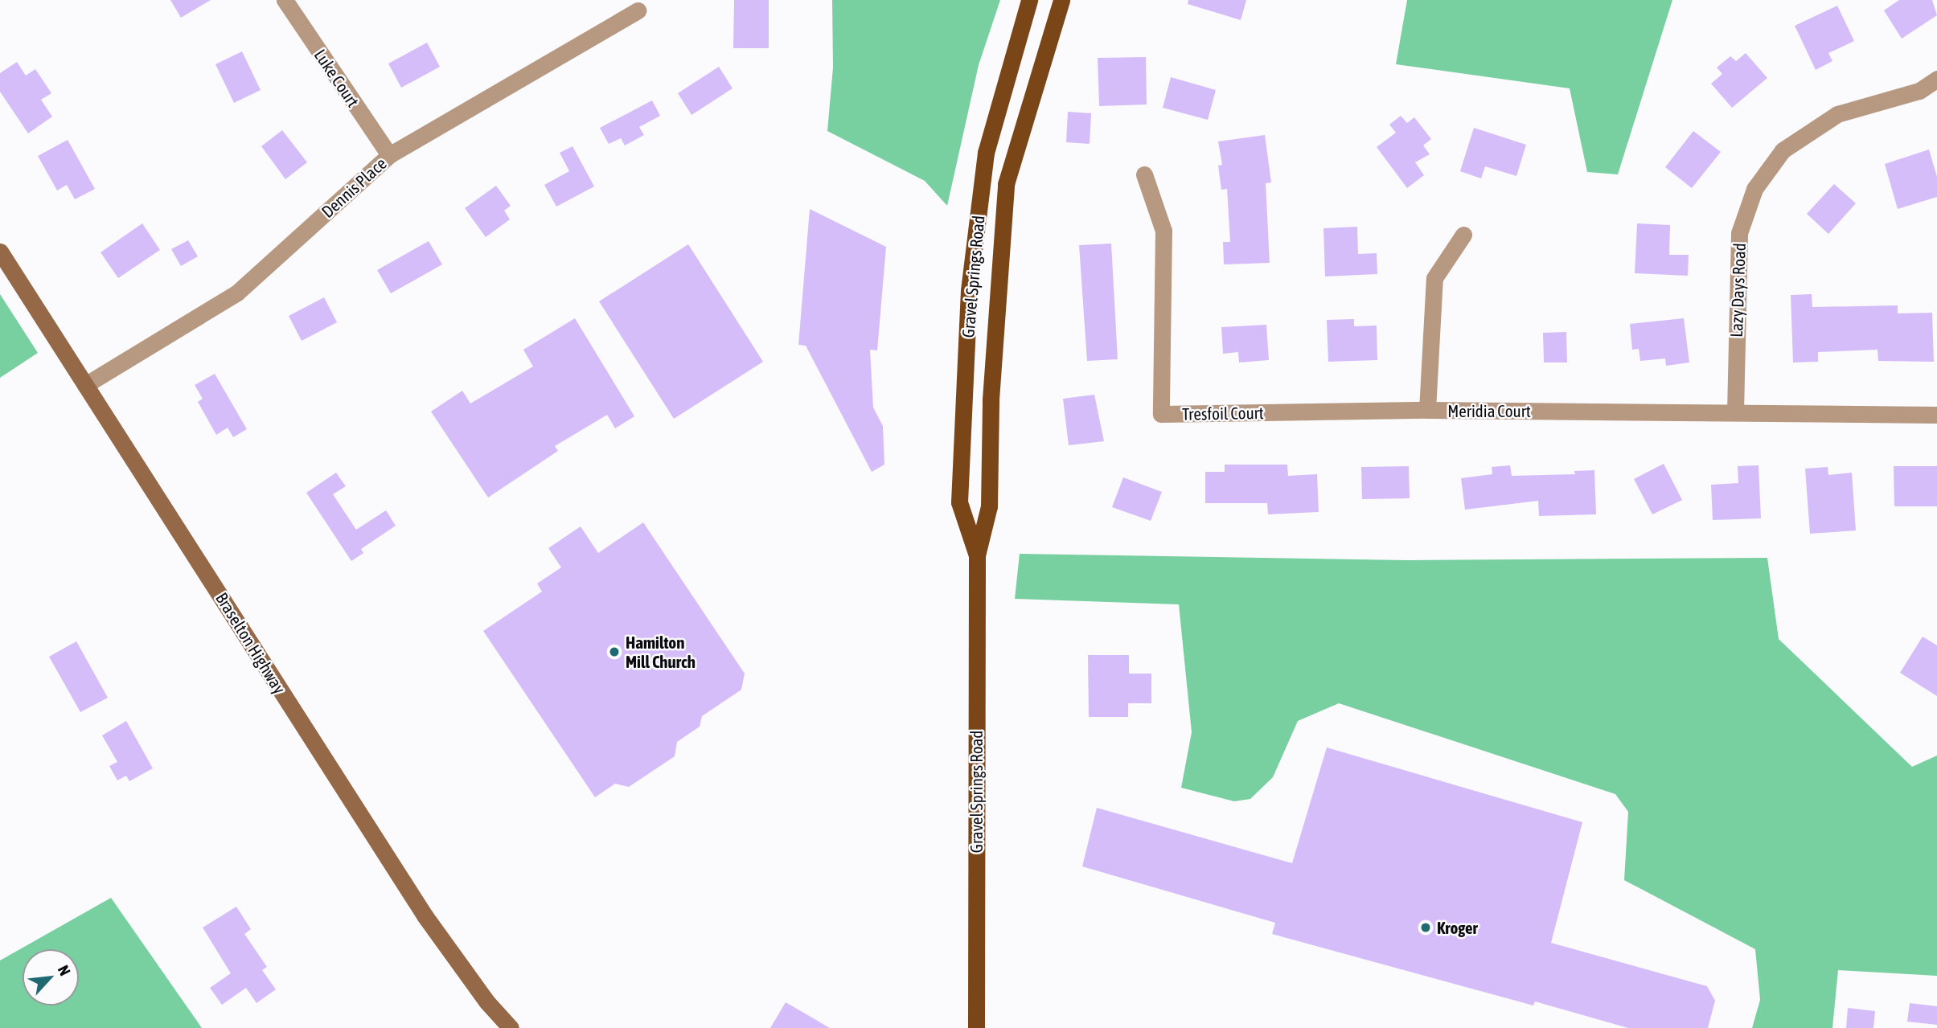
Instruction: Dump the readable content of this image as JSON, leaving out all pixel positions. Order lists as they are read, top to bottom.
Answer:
{
  "streets": {
    "main road": ["Gravel Springs Road", "Braselton Highway"],
    "street": [
      "Luke Court",
      "Dennis Place",
      "Lazy Days Road",
      "Meridia Court",
      "Tresfoil Court"
    ]
  },
  "crossings": [
    ["Luke Court", "Dennis Place"],
    ["Dennis Place", "Braselton Highway"],
    ["Lazy Days Road", "Meridia Court"],
    ["Meridia Court", "Tresfoil Court"]
  ],
  "places": ["Hamilton Mill Church", "Kroger"],
  "north": "top right"
}
